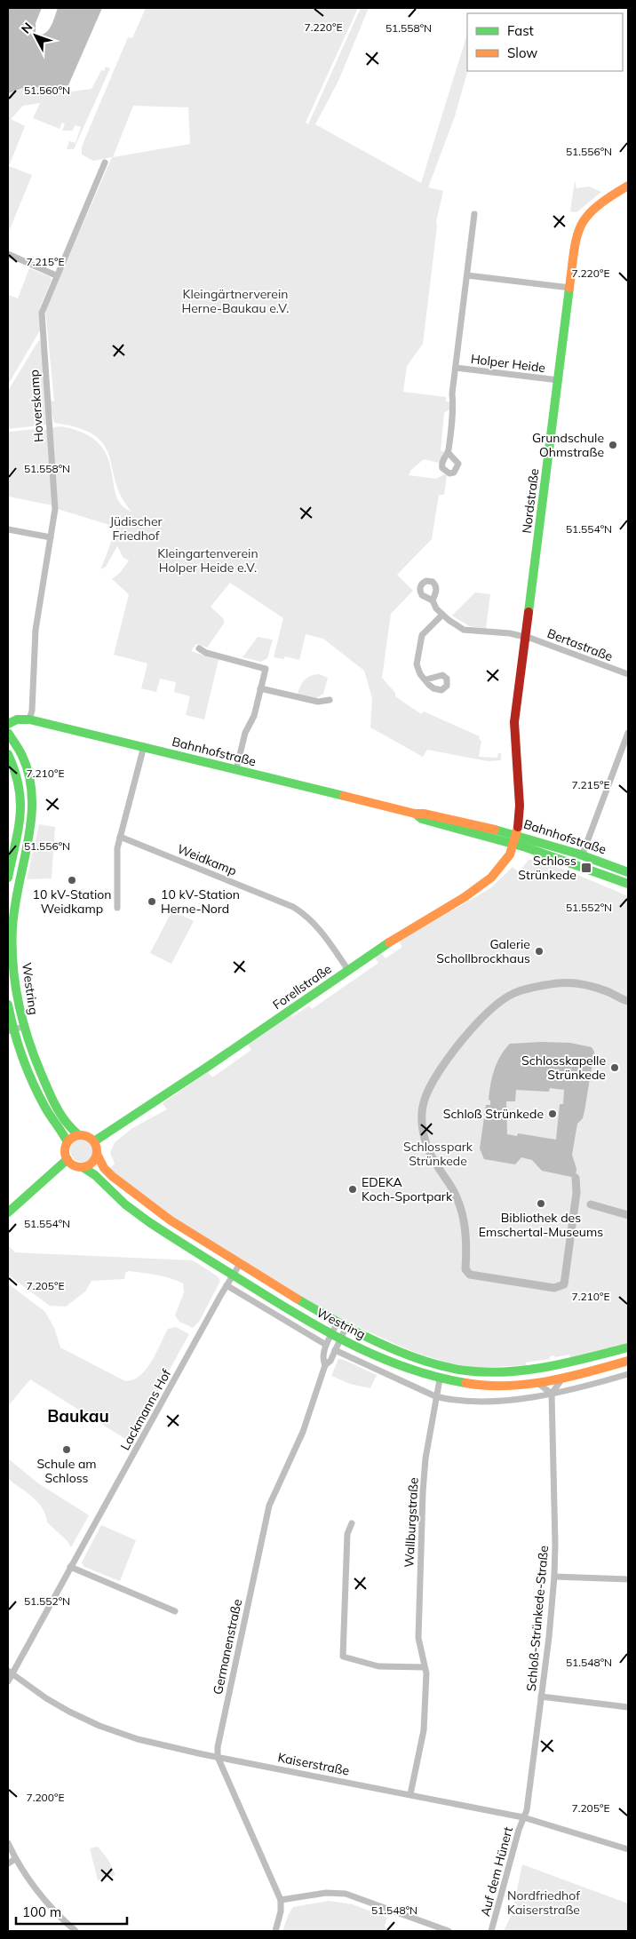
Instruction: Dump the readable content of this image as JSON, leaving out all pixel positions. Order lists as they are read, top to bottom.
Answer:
{
  "streets": {
    "street": [
      "Holper Heide",
      "Hoverskamp",
      "Nordstraße",
      "Bertastraße",
      "Bahnhofstraße",
      "Weidkamp",
      "Forellstraße",
      "Westring",
      "Lackmanns Hof",
      "Wallburgstraße",
      "Schloß-Strünkede-Straße",
      "Germanenstraße",
      "Kaiserstraße",
      "Auf dem Hünert"
    ]
  },
  "crossings": [
    ["Holper Heide", "Nordstraße"],
    ["Hoverskamp", "Bahnhofstraße"],
    ["Nordstraße", "Bertastraße"],
    ["Nordstraße", "Bahnhofstraße"],
    ["Nordstraße", "Forellstraße"],
    ["Bahnhofstraße", "Forellstraße"],
    ["Weidkamp", "Forellstraße"],
    ["Forellstraße", "Westring"],
    ["Westring", "Lackmanns Hof"],
    ["Westring", "Wallburgstraße"],
    ["Westring", "Germanenstraße"],
    ["Lackmanns Hof", "Kaiserstraße"],
    ["Wallburgstraße", "Kaiserstraße"],
    ["Schloß-Strünkede-Straße", "Kaiserstraße"],
    ["Schloß-Strünkede-Straße", "Auf dem Hünert"],
    ["Germanenstraße", "Kaiserstraße"],
    ["Kaiserstraße", "Auf dem Hünert"]
  ],
  "districts": ["Baukau"],
  "parks": [
    "Kleingärtnerverein Herne-Baukau e.V.",
    "Jüdischer Friedhof",
    "Kleingartenverein Holper Heide e.V.",
    "Schlosspark Strünkede",
    "Nordfriedhof Kaiserstraße"
  ],
  "places": {
    "other": [
      "Grundschule Ohmstraße",
      "10 kV-Station Weidkamp",
      "10 kV-Station Herne-Nord",
      "Galerie Schollbrockhaus",
      "Schlosskapelle Strünkede",
      "Schloß Strünkede",
      "EDEKA Koch-Sportpark",
      "Bibliothek des Emschertal-Museums",
      "Schule am Schloss"
    ],
    "transit": ["Schloss Strünkede"]
  },
  "legend": ["Fast", "Slow"],
  "scale_bar": "100 m",
  "north": "top left",
  "coordinates": [
    "7.220°E",
    "51.558°N",
    "51.560°N",
    "51.556°N",
    "7.215°E",
    "51.554°N",
    "7.210°E",
    "51.552°N",
    "7.205°E",
    "51.548°N",
    "7.200°E"
  ]
}
